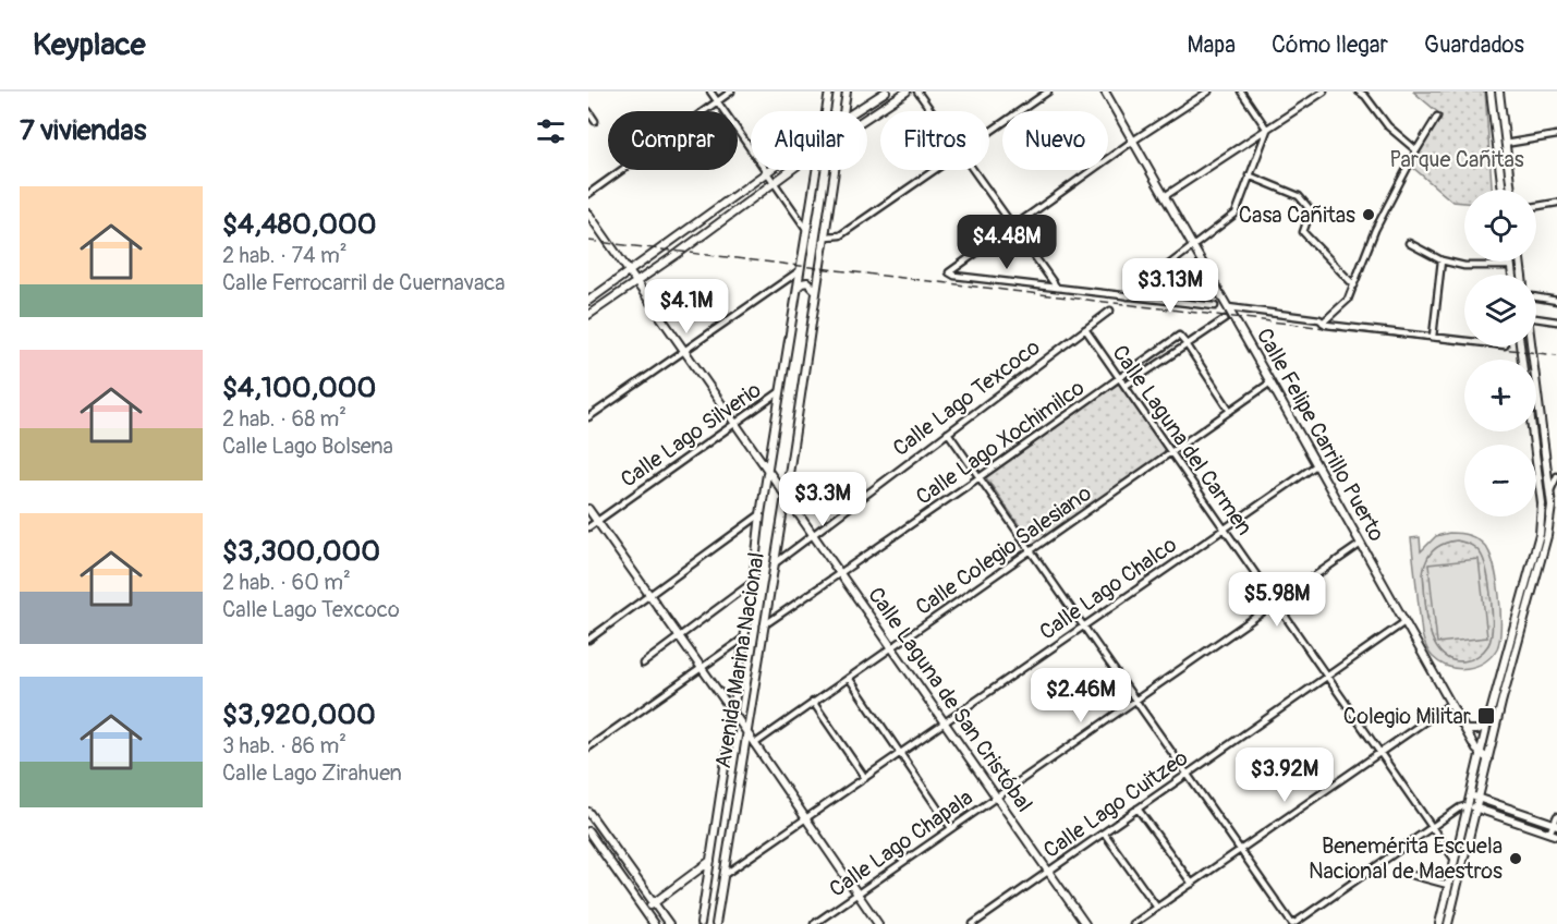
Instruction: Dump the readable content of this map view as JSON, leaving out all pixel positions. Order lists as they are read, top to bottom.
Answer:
{
  "streets": {
    "main road": ["Calle Felipe Carrillo Puerto", "Avenida Marina Nacional", "Calle Laguna de San Cristóbal"],
    "street": [
      "Calle Lago Texcoco",
      "Calle Lago Silverio",
      "Calle Laguna del Carmen",
      "Calle Lago Xochimilco",
      "Calle Colegio Salesiano",
      "Calle Lago Chalco",
      "Calle Lago Cuitzeo",
      "Calle Lago Chapala"
    ]
  },
  "crossings": [
    ["Calle Lago Texcoco", "Calle Laguna del Carmen"],
    ["Calle Lago Texcoco", "Avenida Marina Nacional"],
    ["Calle Lago Texcoco", "Calle Laguna de San Cristóbal"],
    ["Calle Lago Silverio", "Avenida Marina Nacional"],
    ["Calle Lago Silverio", "Calle Laguna de San Cristóbal"],
    ["Calle Felipe Carrillo Puerto", "Calle Colegio Salesiano"],
    ["Calle Felipe Carrillo Puerto", "Calle Lago Chalco"],
    ["Calle Felipe Carrillo Puerto", "Calle Lago Cuitzeo"],
    ["Calle Felipe Carrillo Puerto", "Calle Lago Chapala"],
    ["Calle Laguna del Carmen", "Calle Lago Xochimilco"],
    ["Calle Laguna del Carmen", "Calle Colegio Salesiano"],
    ["Calle Laguna del Carmen", "Calle Lago Chalco"],
    ["Calle Laguna del Carmen", "Calle Lago Cuitzeo"],
    ["Calle Laguna del Carmen", "Calle Lago Chapala"],
    ["Calle Lago Xochimilco", "Avenida Marina Nacional"],
    ["Calle Lago Xochimilco", "Calle Laguna de San Cristóbal"],
    ["Calle Colegio Salesiano", "Calle Laguna de San Cristóbal"],
    ["Calle Lago Chalco", "Avenida Marina Nacional"],
    ["Calle Lago Chalco", "Calle Laguna de San Cristóbal"],
    ["Avenida Marina Nacional", "Calle Laguna de San Cristóbal"],
    ["Calle Laguna de San Cristóbal", "Calle Lago Cuitzeo"],
    ["Calle Laguna de San Cristóbal", "Calle Lago Chapala"]
  ],
  "parks": ["Parque Cañitas"],
  "places": {
    "other": ["Casa Cañitas", "Benemérita Escuela Nacional de Maestros"],
    "transit": ["Colegio Militar"]
  },
  "page": {
    "header": "Keyplace",
    "nav": ["Mapa", "Cómo llegar", "Guardados"],
    "heading": "7 viviendas",
    "chip": [
      "Comprar",
      "Alquilar",
      "Filtros",
      "Nuevo"
    ],
    "list": [
      {
        "name": "$4,480,000",
        "note": "2 hab. · 74 m² · Calle Ferrocarril de Cuernavaca"
      },
      {
        "name": "$4,100,000",
        "note": "2 hab. · 68 m² · Calle Lago Bolsena"
      },
      {
        "name": "$3,300,000",
        "note": "2 hab. · 60 m² · Calle Lago Texcoco"
      },
      {
        "name": "$3,920,000",
        "note": "3 hab. · 86 m² · Calle Lago Zirahuen"
      }
    ],
    "map_buttons": ["+", "−"],
    "price": [
      "$4.48M",
      "$3.13M",
      "$4.1M",
      "$3.3M",
      "$5.98M",
      "$2.46M",
      "$3.92M"
    ]
  }
}
